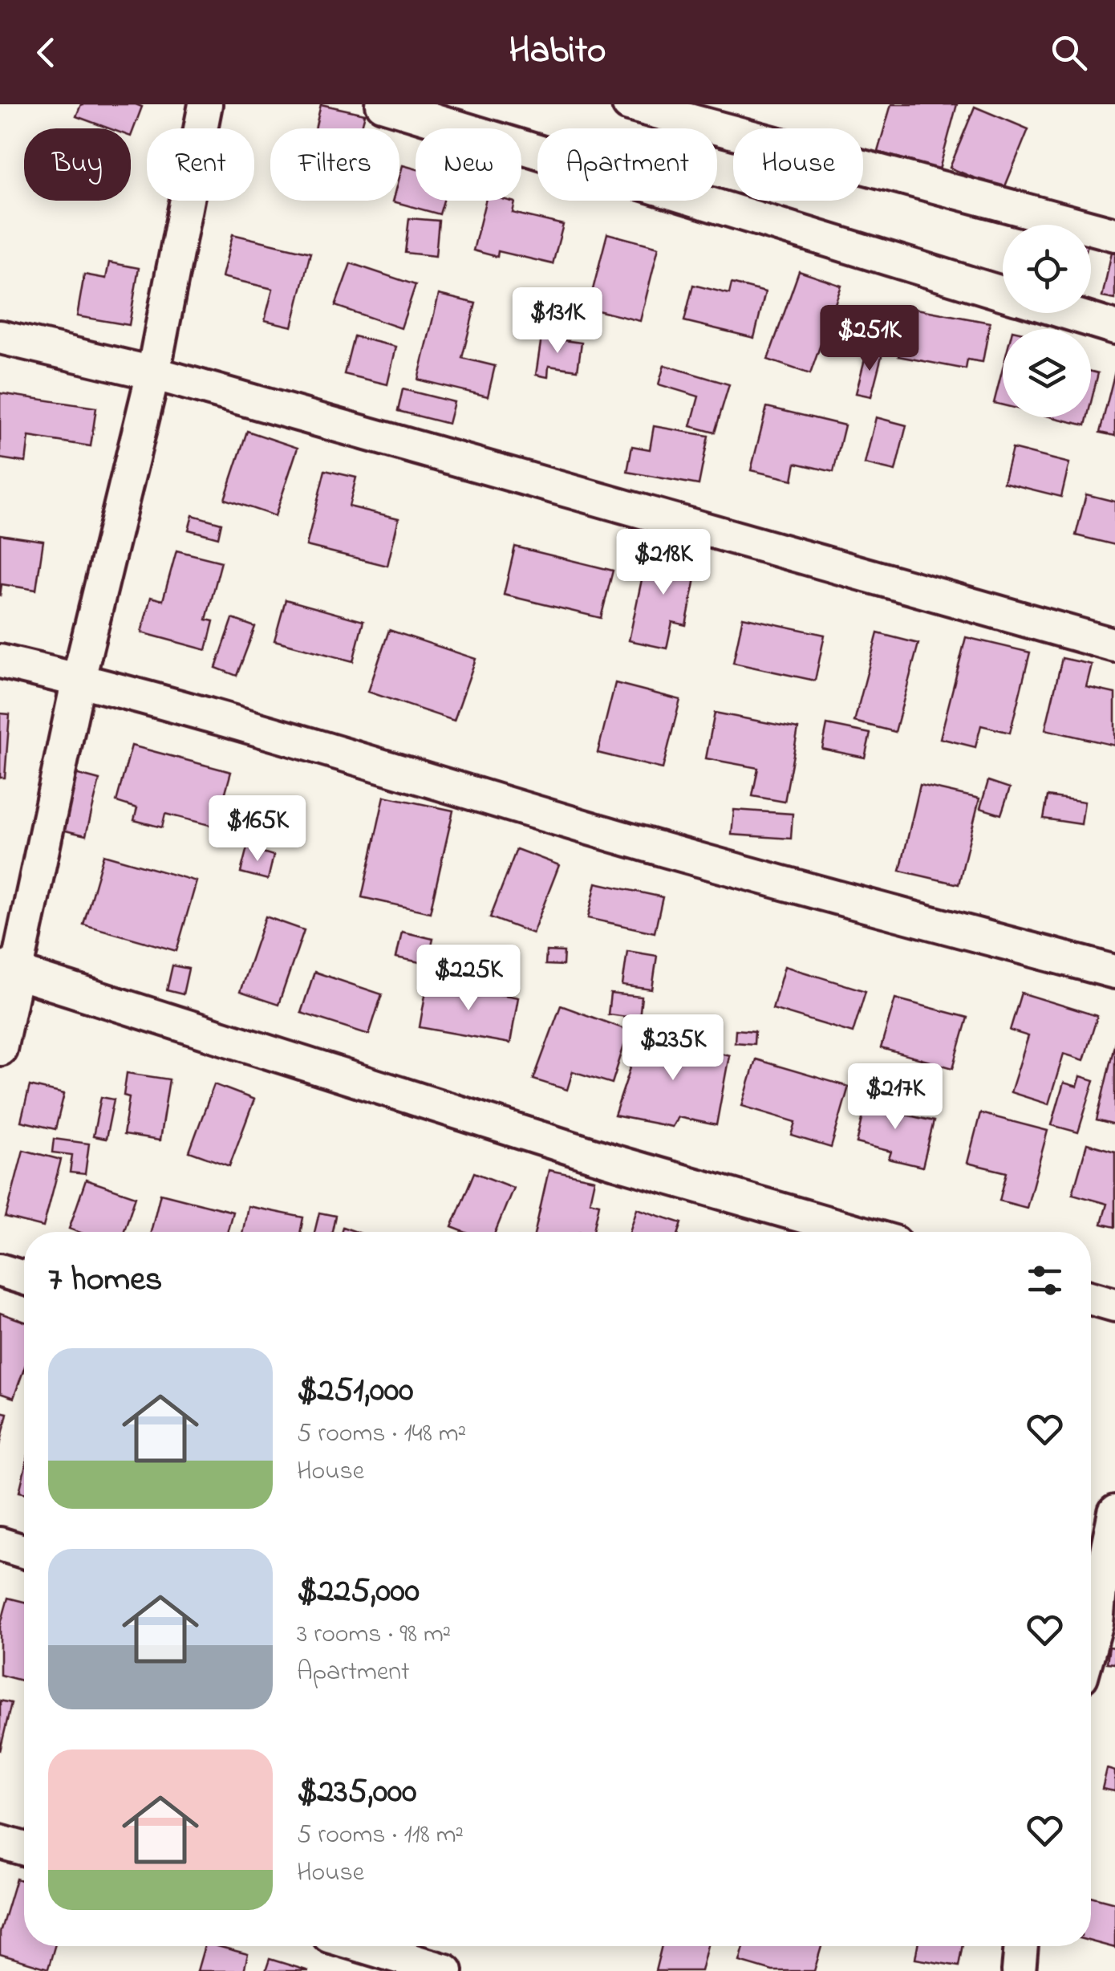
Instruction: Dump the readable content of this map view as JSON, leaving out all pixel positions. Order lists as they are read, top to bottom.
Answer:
{
  "page": {
    "header": "Habito",
    "chip": [
      "Buy",
      "Rent",
      "Filters",
      "New",
      "Apartment",
      "House"
    ],
    "price": [
      "$131K",
      "$251K",
      "$218K",
      "$165K",
      "$225K",
      "$235K",
      "$217K"
    ],
    "heading": "7 homes",
    "list": [
      {
        "name": "$251,000",
        "note": "5 rooms · 148 m² · House"
      },
      {
        "name": "$225,000",
        "note": "3 rooms · 98 m² · Apartment"
      },
      {
        "name": "$235,000",
        "note": "5 rooms · 118 m² · House"
      }
    ]
  }
}
